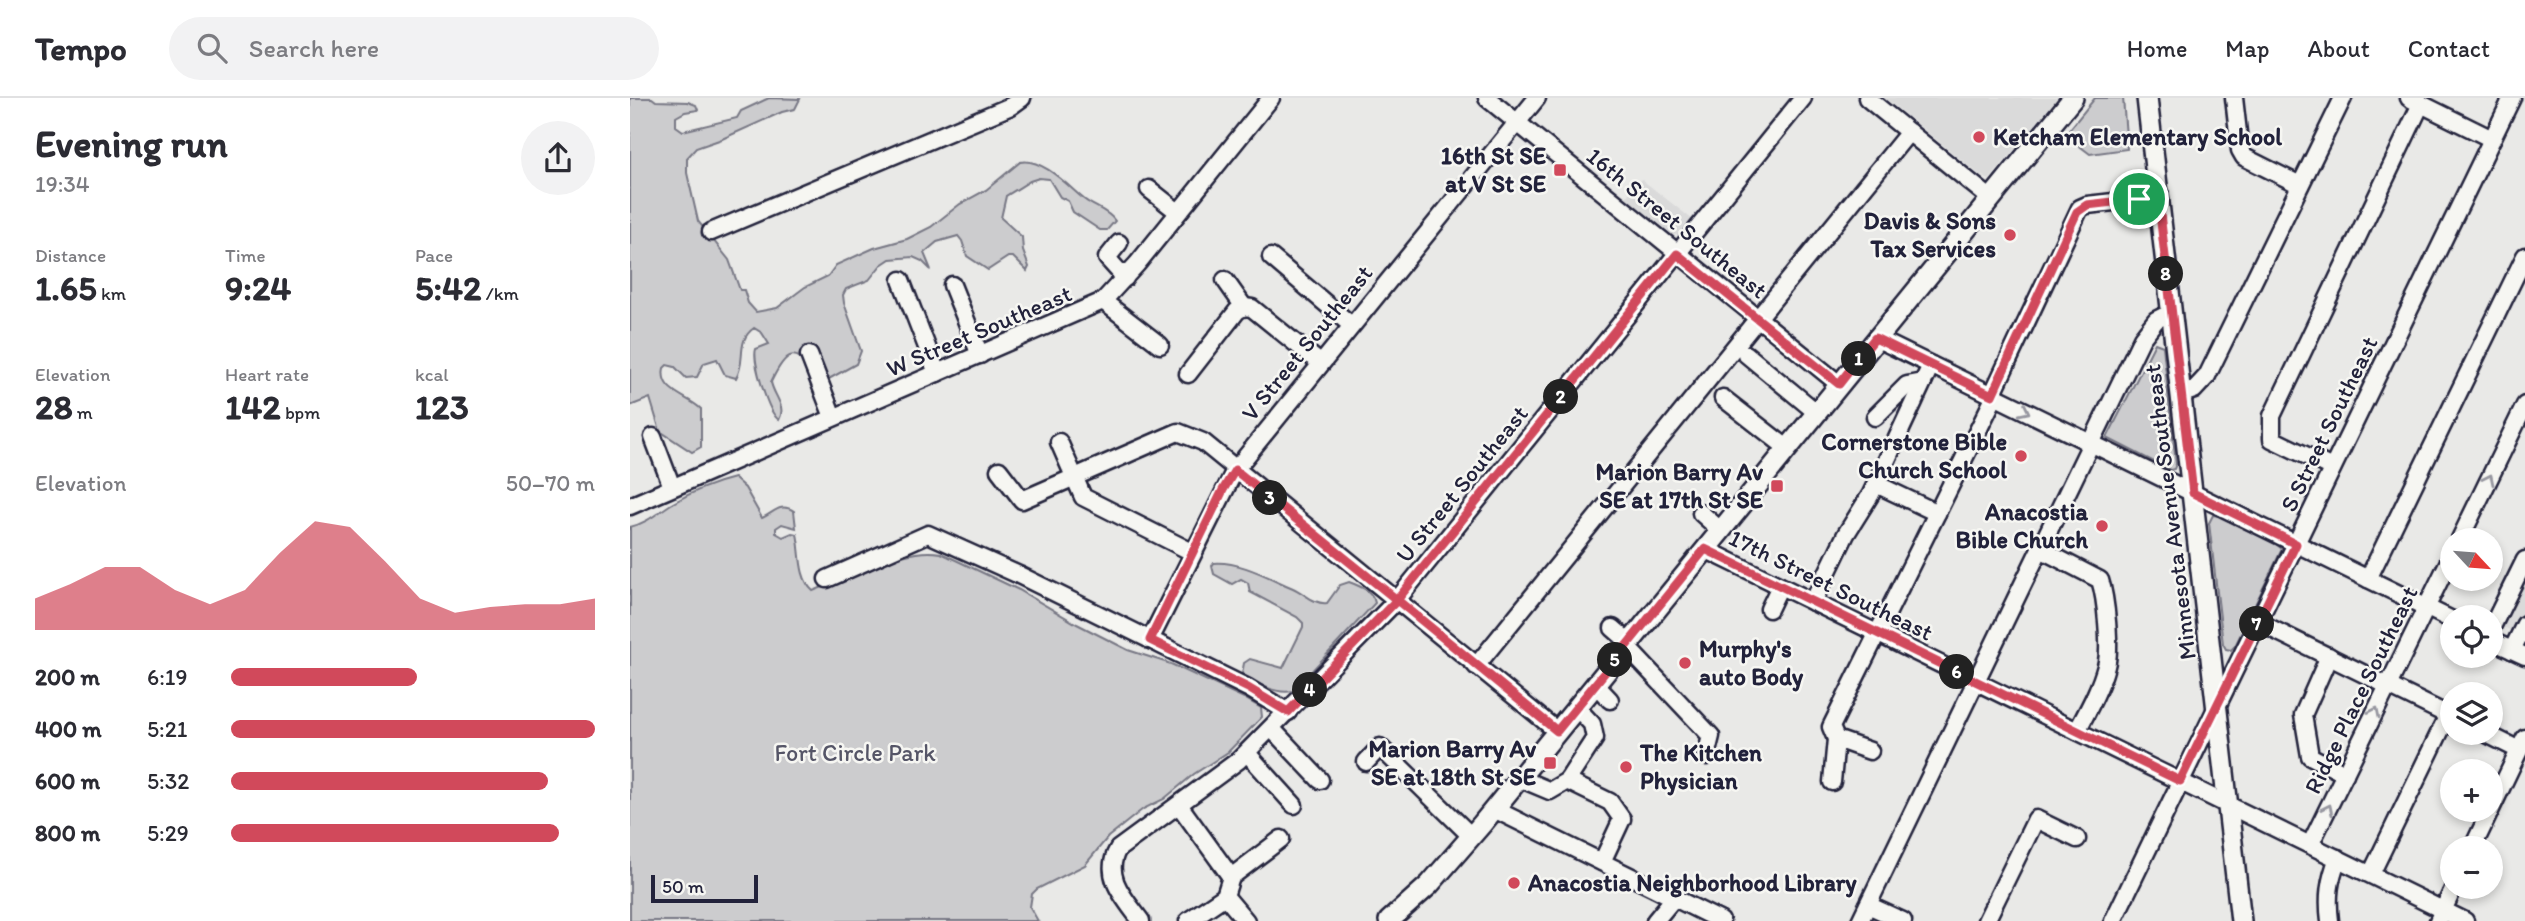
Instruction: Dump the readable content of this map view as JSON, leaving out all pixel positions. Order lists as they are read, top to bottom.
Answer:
{
  "streets": {
    "main road": ["Minnesota Avenue Southeast"],
    "street": [
      "16th Street Southeast",
      "W Street Southeast",
      "V Street Southeast",
      "S Street Southeast",
      "U Street Southeast",
      "17th Street Southeast",
      "Ridge Place Southeast"
    ]
  },
  "crossings": [
    ["16th Street Southeast", "V Street Southeast"],
    ["16th Street Southeast", "U Street Southeast"],
    ["S Street Southeast", "Minnesota Avenue Southeast"],
    ["S Street Southeast", "17th Street Southeast"],
    ["Minnesota Avenue Southeast", "17th Street Southeast"],
    ["17th Street Southeast", "Ridge Place Southeast"]
  ],
  "parks": ["Fort Circle Park"],
  "places": {
    "other": [
      "Ketcham Elementary School",
      "Davis & Sons Tax Services",
      "Cornerstone Bible Church School",
      "Anacostia Bible Church",
      "Murphy's auto Body",
      "The Kitchen Physician",
      "Anacostia Neighborhood Library"
    ],
    "transit": ["16th St SE at V St SE", "Marion Barry Av SE at 17th St SE", "Marion Barry Av SE at 18th St SE"]
  },
  "scale_bar": "50 m",
  "north": "bottom right",
  "page": {
    "header": "Tempo",
    "search": "Search here",
    "nav": [
      "Home",
      "Map",
      "About",
      "Contact"
    ],
    "heading": ["Evening run", "19:34"],
    "stats": [
      ["Distance", "1.65 km"],
      ["Time", "9:24"],
      ["Pace", "5:42 /km"],
      ["Elevation", "28 m"],
      ["Heart rate", "142 bpm"],
      ["kcal", "123"]
    ],
    "pins": [
      "8",
      "1",
      "2",
      "3",
      "7",
      "5",
      "6",
      "4"
    ],
    "chart": ["Elevation", "50–70 m"],
    "map_buttons": ["+", "−"],
    "list": [
      {
        "name": "200 m",
        "note": "6:19"
      },
      {
        "name": "400 m",
        "note": "5:21"
      },
      {
        "name": "600 m",
        "note": "5:32"
      },
      {
        "name": "800 m",
        "note": "5:29"
      }
    ],
    "scale": "50 m"
  }
}
